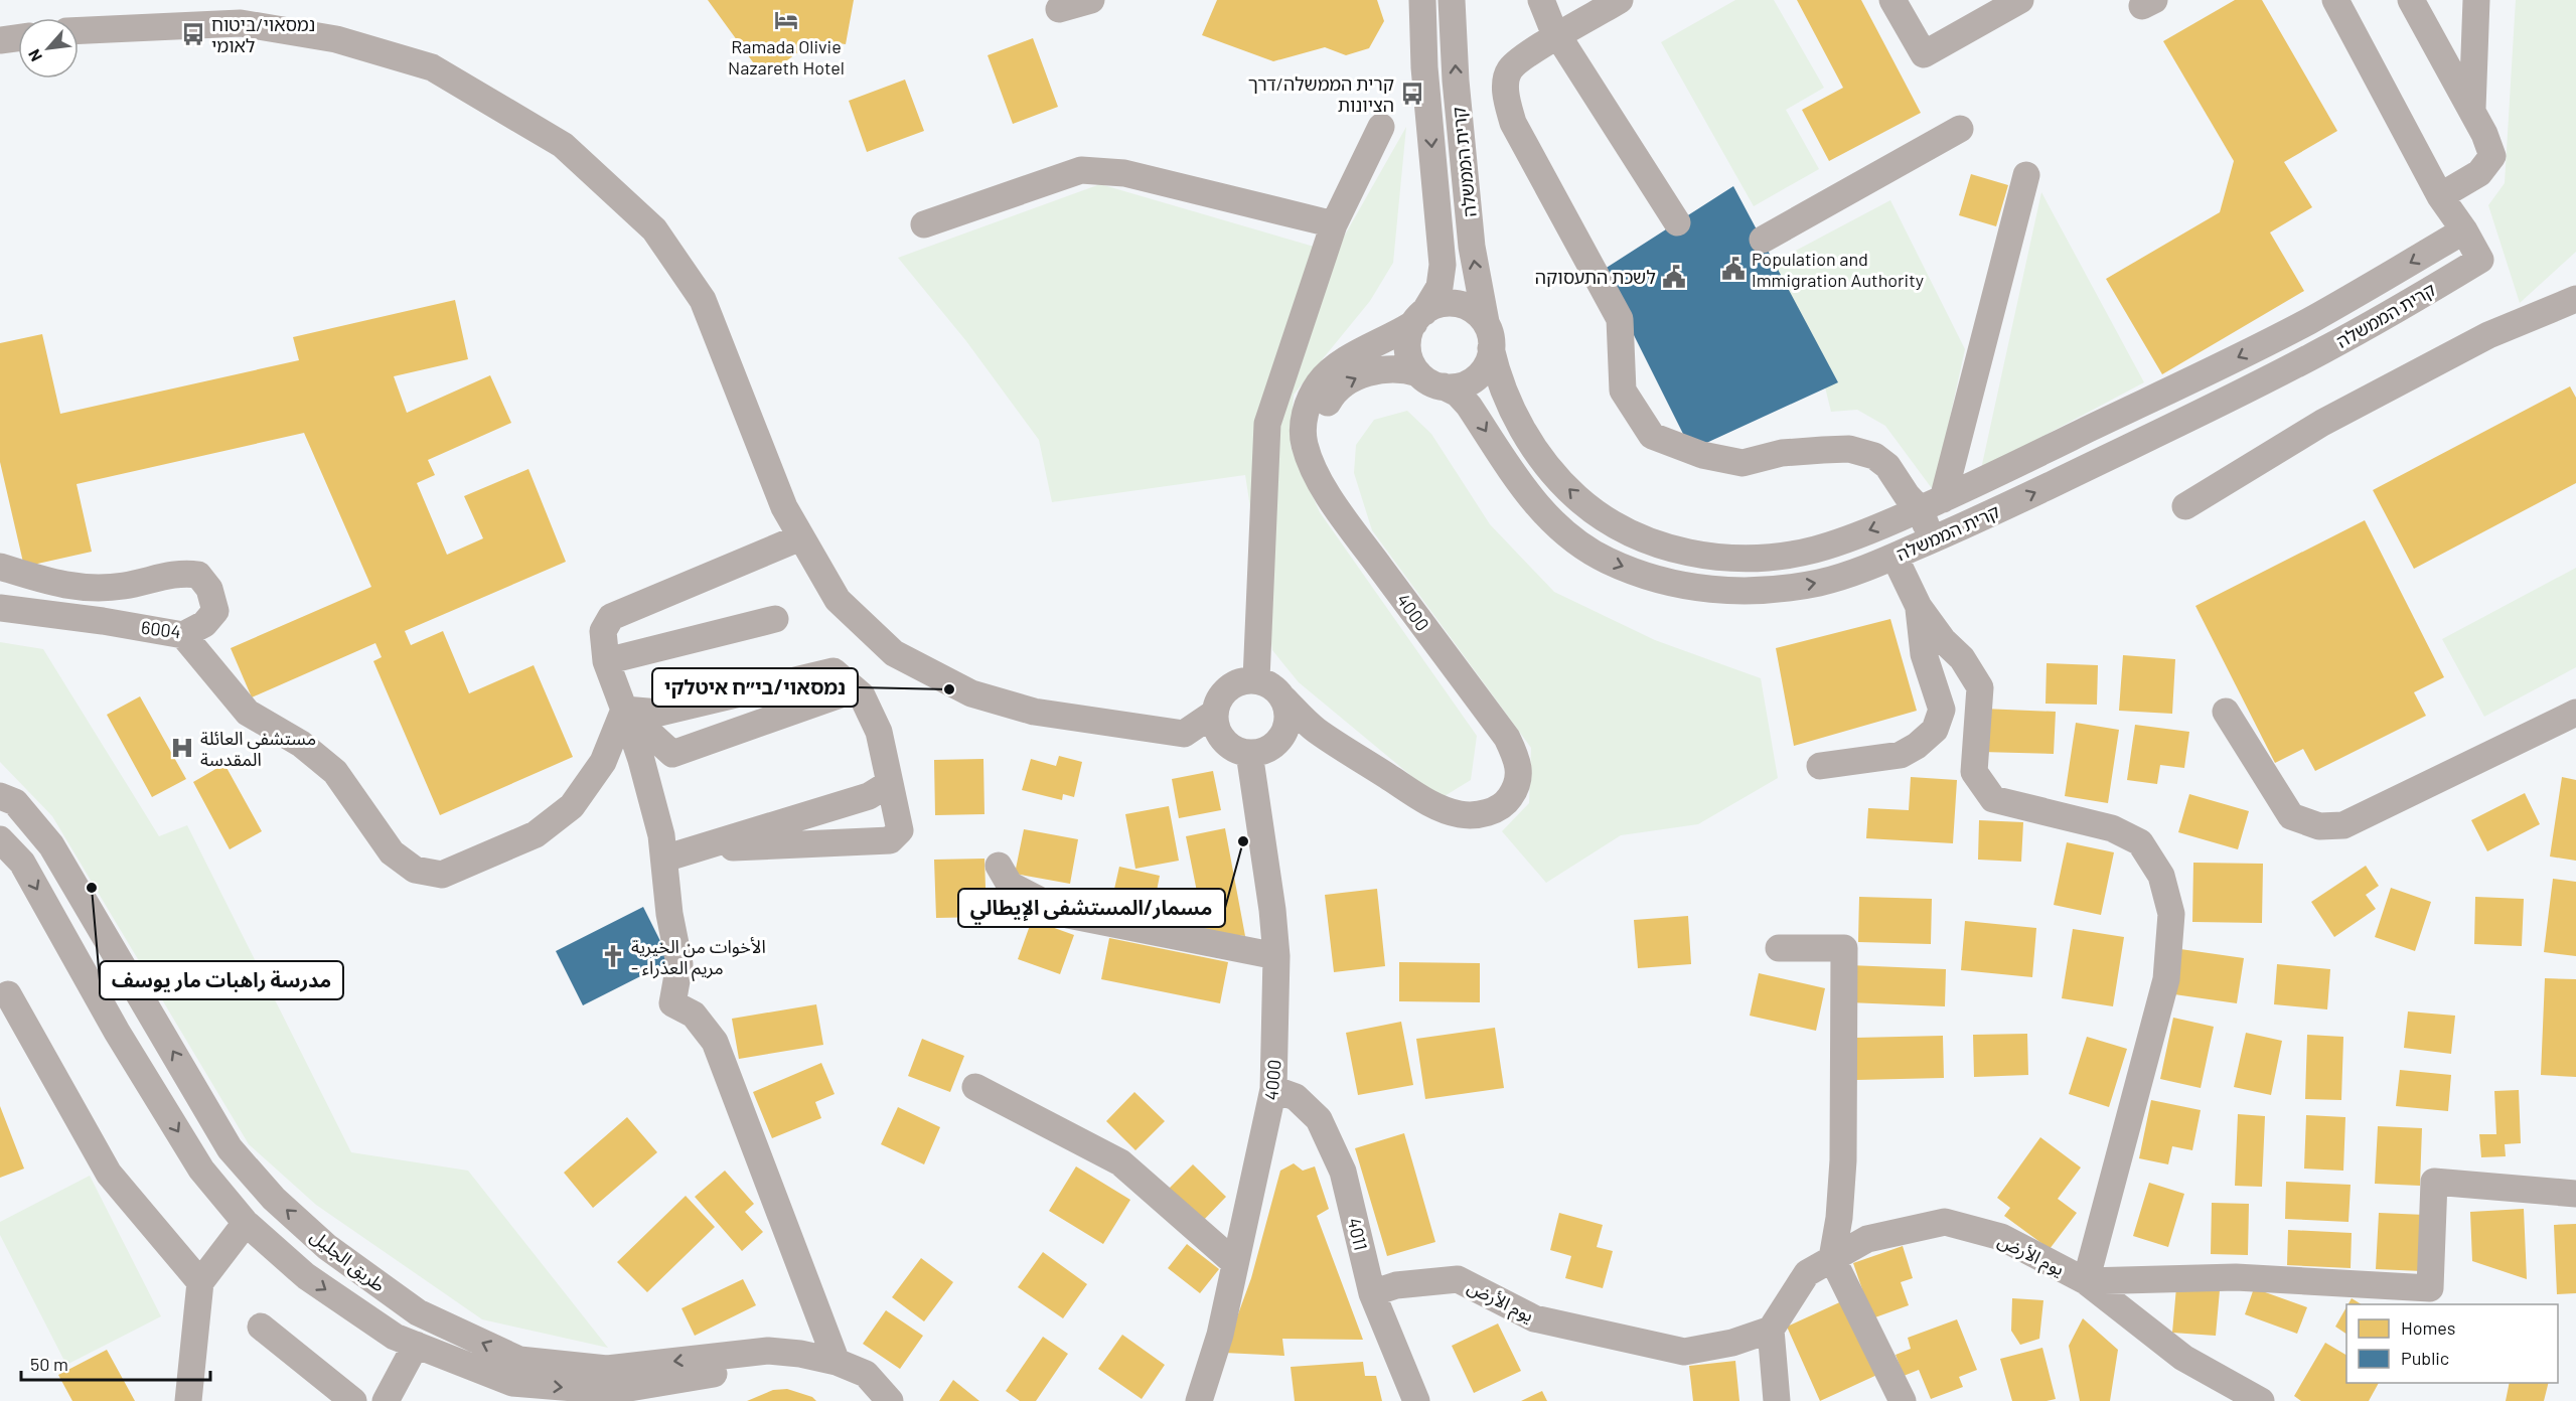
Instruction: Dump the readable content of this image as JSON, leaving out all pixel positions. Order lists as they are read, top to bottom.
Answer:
{
  "streets": {
    "street": [
      "קרית הממשלה",
      "4000",
      "6004",
      "4011",
      "يوم الأرض",
      "طريق الجليل"
    ]
  },
  "crossings": [
    ["קרית הממשלה", "4000"],
    ["4000", "4011"],
    ["4011", "يوم الأرض"]
  ],
  "places": {
    "hotel": ["Ramada Olivie Nazareth Hotel"],
    "bus stop": ["נמסאוי/ביטוח לאומי", "קרית הממשלה/דרך הציונות"],
    "public building": ["Population and Immigration Authority", "לשכת התעסוקה"],
    "other": ["נמסאוי/בי״ח איטלקי", "مسمار/المستشفى الإيطالي", "مدرسة راهبات مار يوسف"],
    "hospital": ["مستشفى العائلة المقدسة"],
    "church": ["الأخوات من الخيرية - مريم العذراء"]
  },
  "legend": ["Homes", "Public"],
  "scale_bar": "50 m",
  "north": "bottom left"
}
